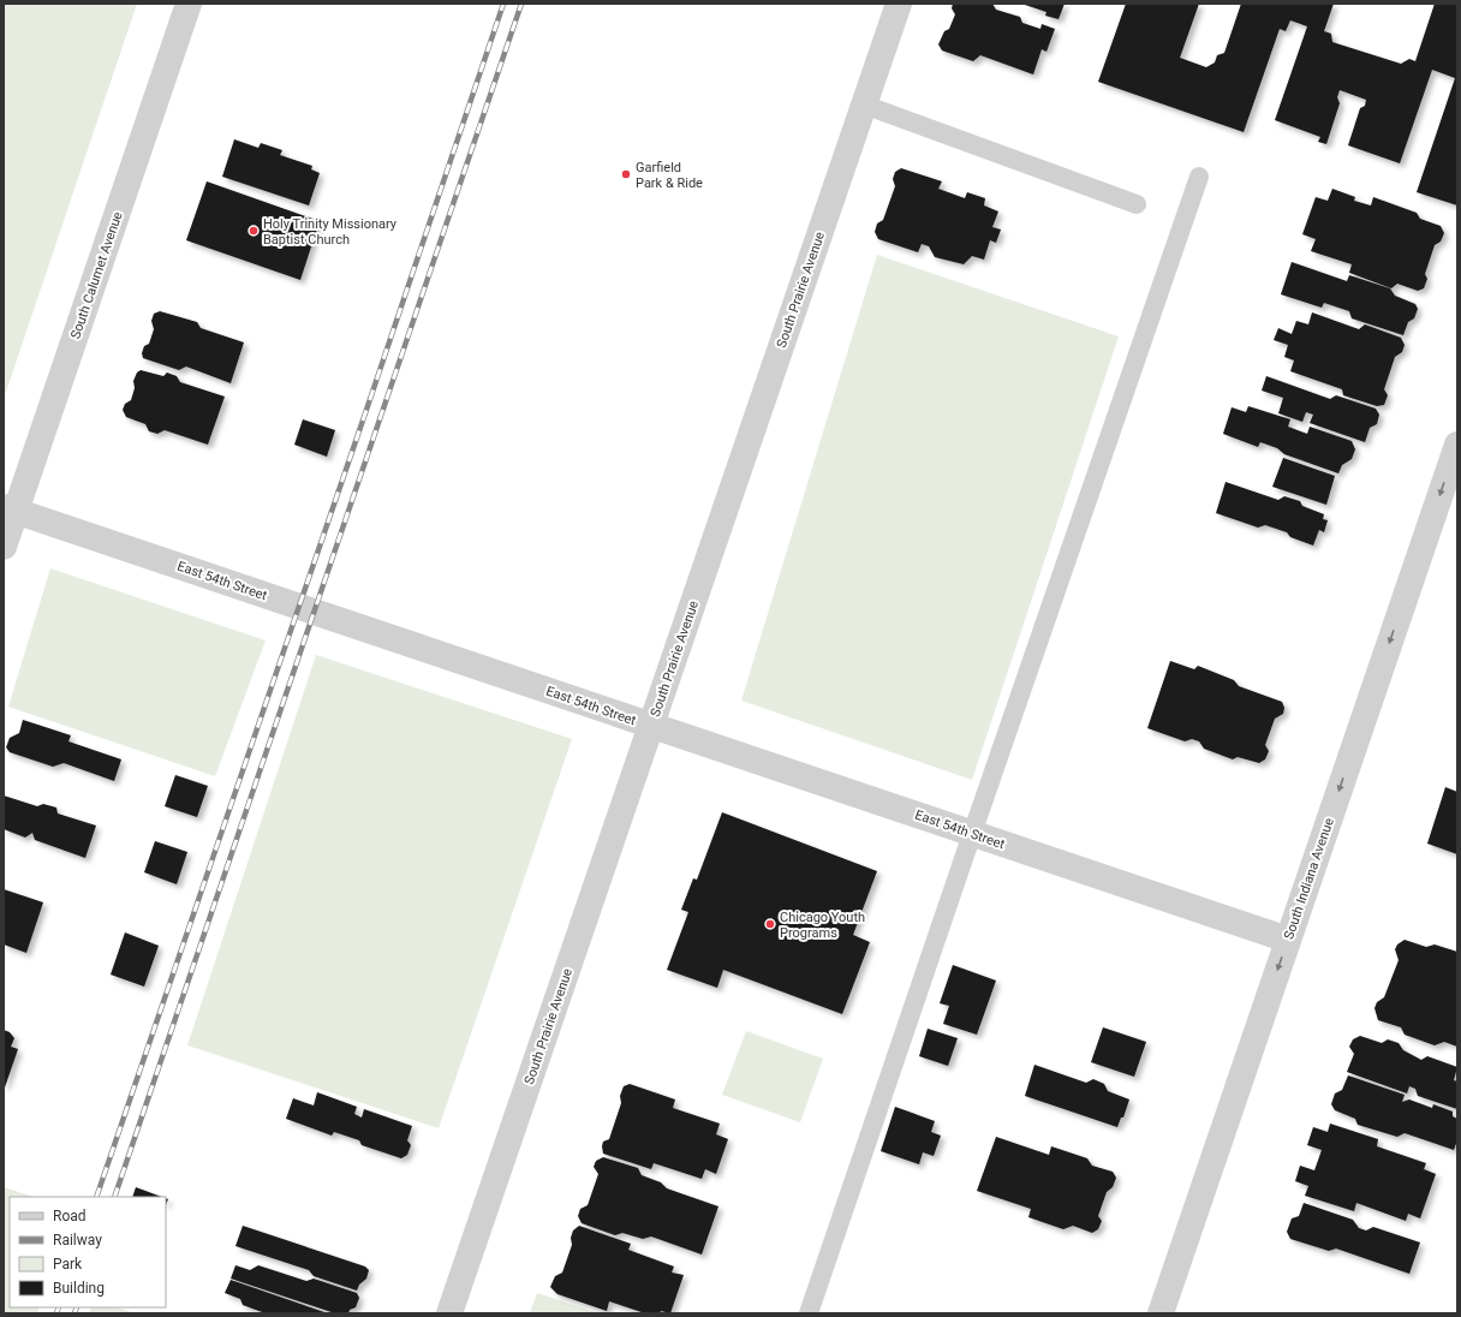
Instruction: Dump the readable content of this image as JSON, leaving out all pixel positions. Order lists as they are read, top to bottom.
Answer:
{
  "streets": {
    "street": [
      "South Calumet Avenue",
      "South Prairie Avenue",
      "East 54th Street",
      "South Indiana Avenue"
    ]
  },
  "crossings": [
    ["South Calumet Avenue", "East 54th Street"],
    ["South Prairie Avenue", "East 54th Street"],
    ["East 54th Street", "South Indiana Avenue"]
  ],
  "one_way": ["South Indiana Avenue"],
  "places": ["Garfield Park & Ride", "Holy Trinity Missionary Baptist Church", "Chicago Youth Programs"],
  "legend": [
    "Road",
    "Railway",
    "Park",
    "Building"
  ]
}
